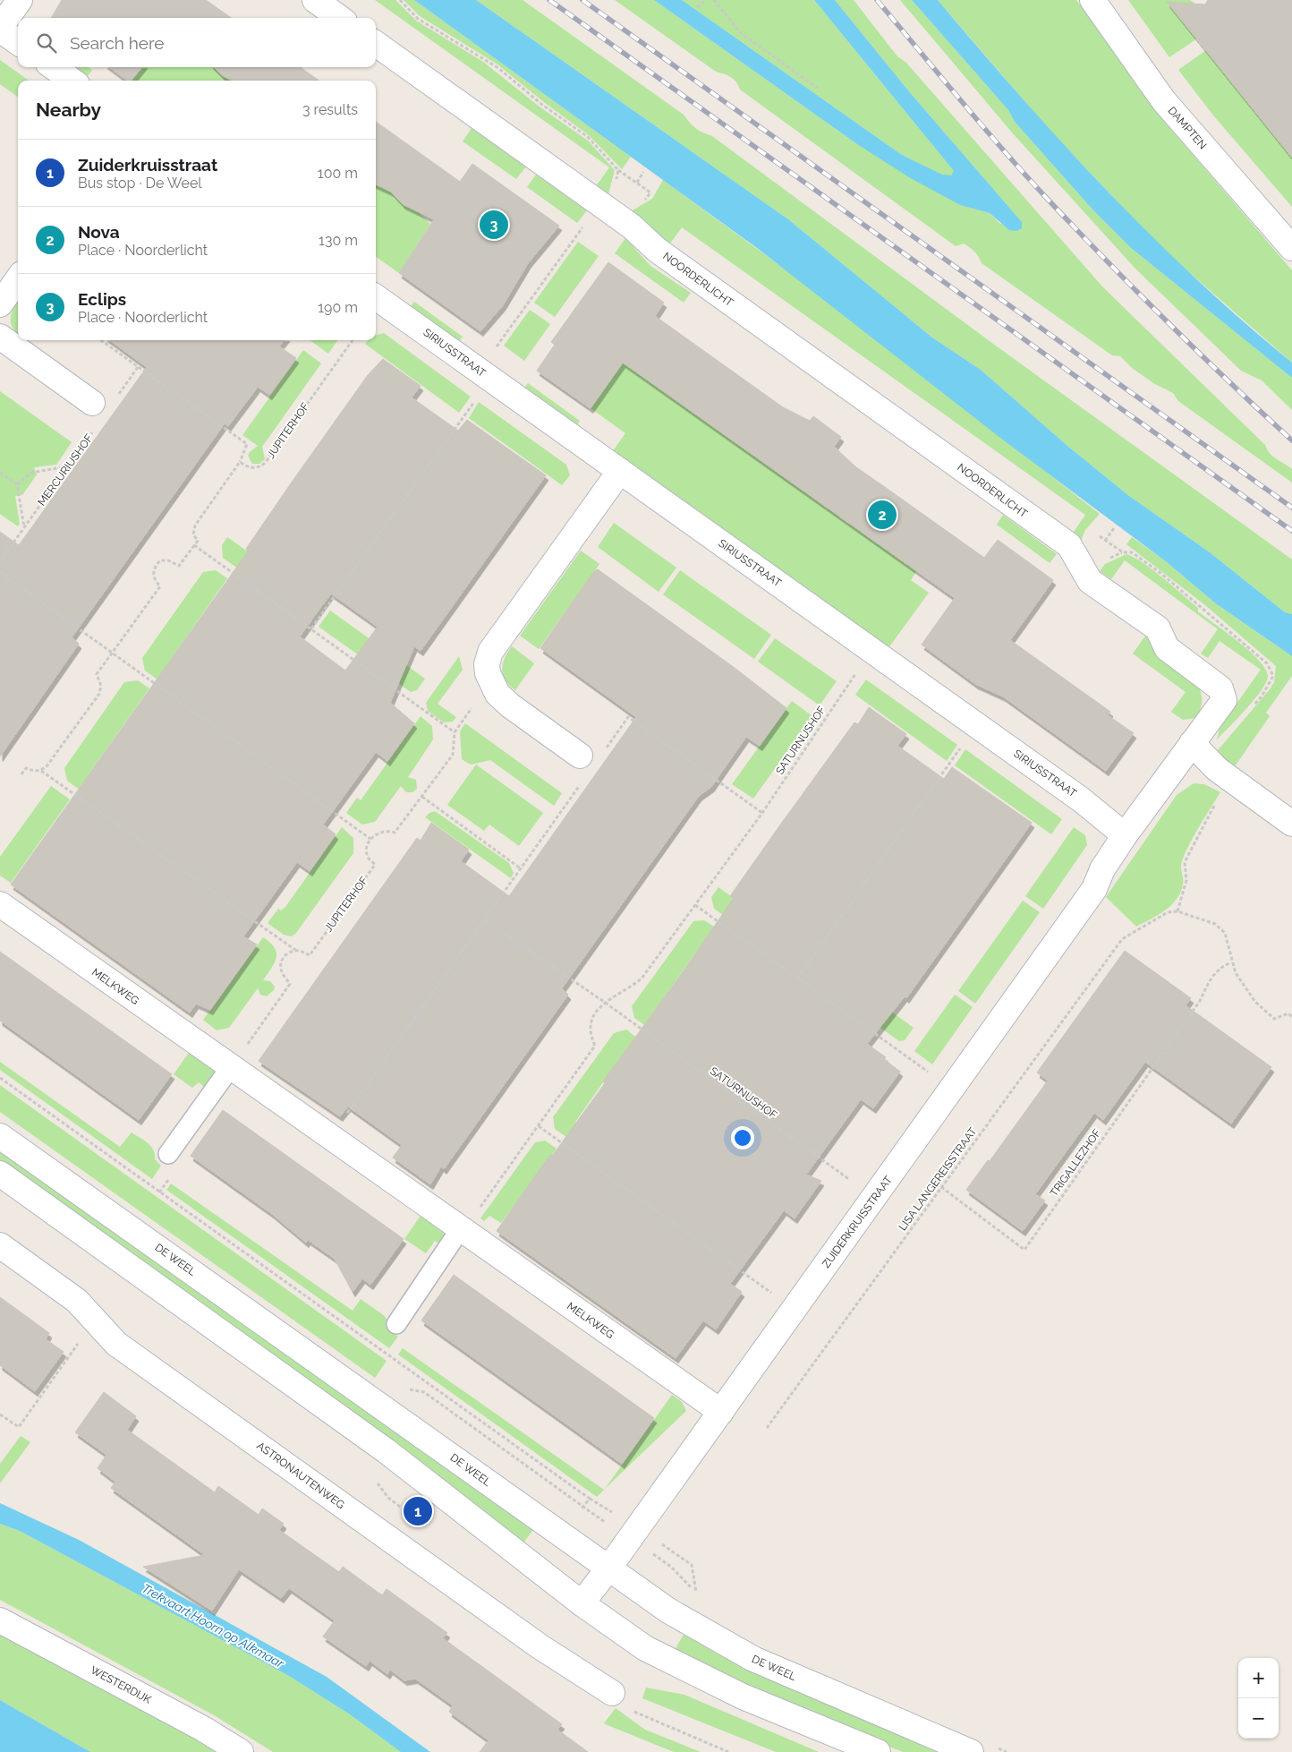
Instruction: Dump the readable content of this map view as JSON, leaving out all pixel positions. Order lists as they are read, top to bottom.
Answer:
{
  "streets": {
    "street": [
      "DAMPTEN",
      "NOORDERLICHT",
      "SIRIUSSTRAAT",
      "MELKWEG",
      "ZUIDERKRUISSTRAAT",
      "DE WEEL",
      "ASTRONAUTENWEG",
      "WESTERDIJK"
    ],
    "path": [
      "JUPITERHOF",
      "MERCURIUSHOF",
      "SATURNUSHOF",
      "TRIGALLEZHOF",
      "LISA LANGEREISSTRAAT"
    ]
  },
  "crossings": [
    ["NOORDERLICHT", "SIRIUSSTRAAT"],
    ["NOORDERLICHT", "ZUIDERKRUISSTRAAT"],
    ["SIRIUSSTRAAT", "SATURNUSHOF"],
    ["SIRIUSSTRAAT", "ZUIDERKRUISSTRAAT"],
    ["SATURNUSHOF", "MELKWEG"],
    ["SATURNUSHOF", "ZUIDERKRUISSTRAAT"],
    ["MELKWEG", "ZUIDERKRUISSTRAAT"],
    ["TRIGALLEZHOF", "LISA LANGEREISSTRAAT"],
    ["ZUIDERKRUISSTRAAT", "DE WEEL"]
  ],
  "water": ["Trekvaart Hoorn op Alkmaar"],
  "page": {
    "search": "Search here",
    "heading": ["Nearby", "3 results"],
    "list": [
      {
        "mark": "1",
        "name": "Zuiderkruisstraat",
        "note": "Bus stop · De Weel",
        "value": "100 m"
      },
      {
        "mark": "2",
        "name": "Nova",
        "note": "Place · Noorderlicht",
        "value": "130 m"
      },
      {
        "mark": "3",
        "name": "Eclips",
        "note": "Place · Noorderlicht",
        "value": "190 m"
      }
    ],
    "pins": ["3", "2", "1"],
    "map_buttons": ["+", "−"]
  }
}
